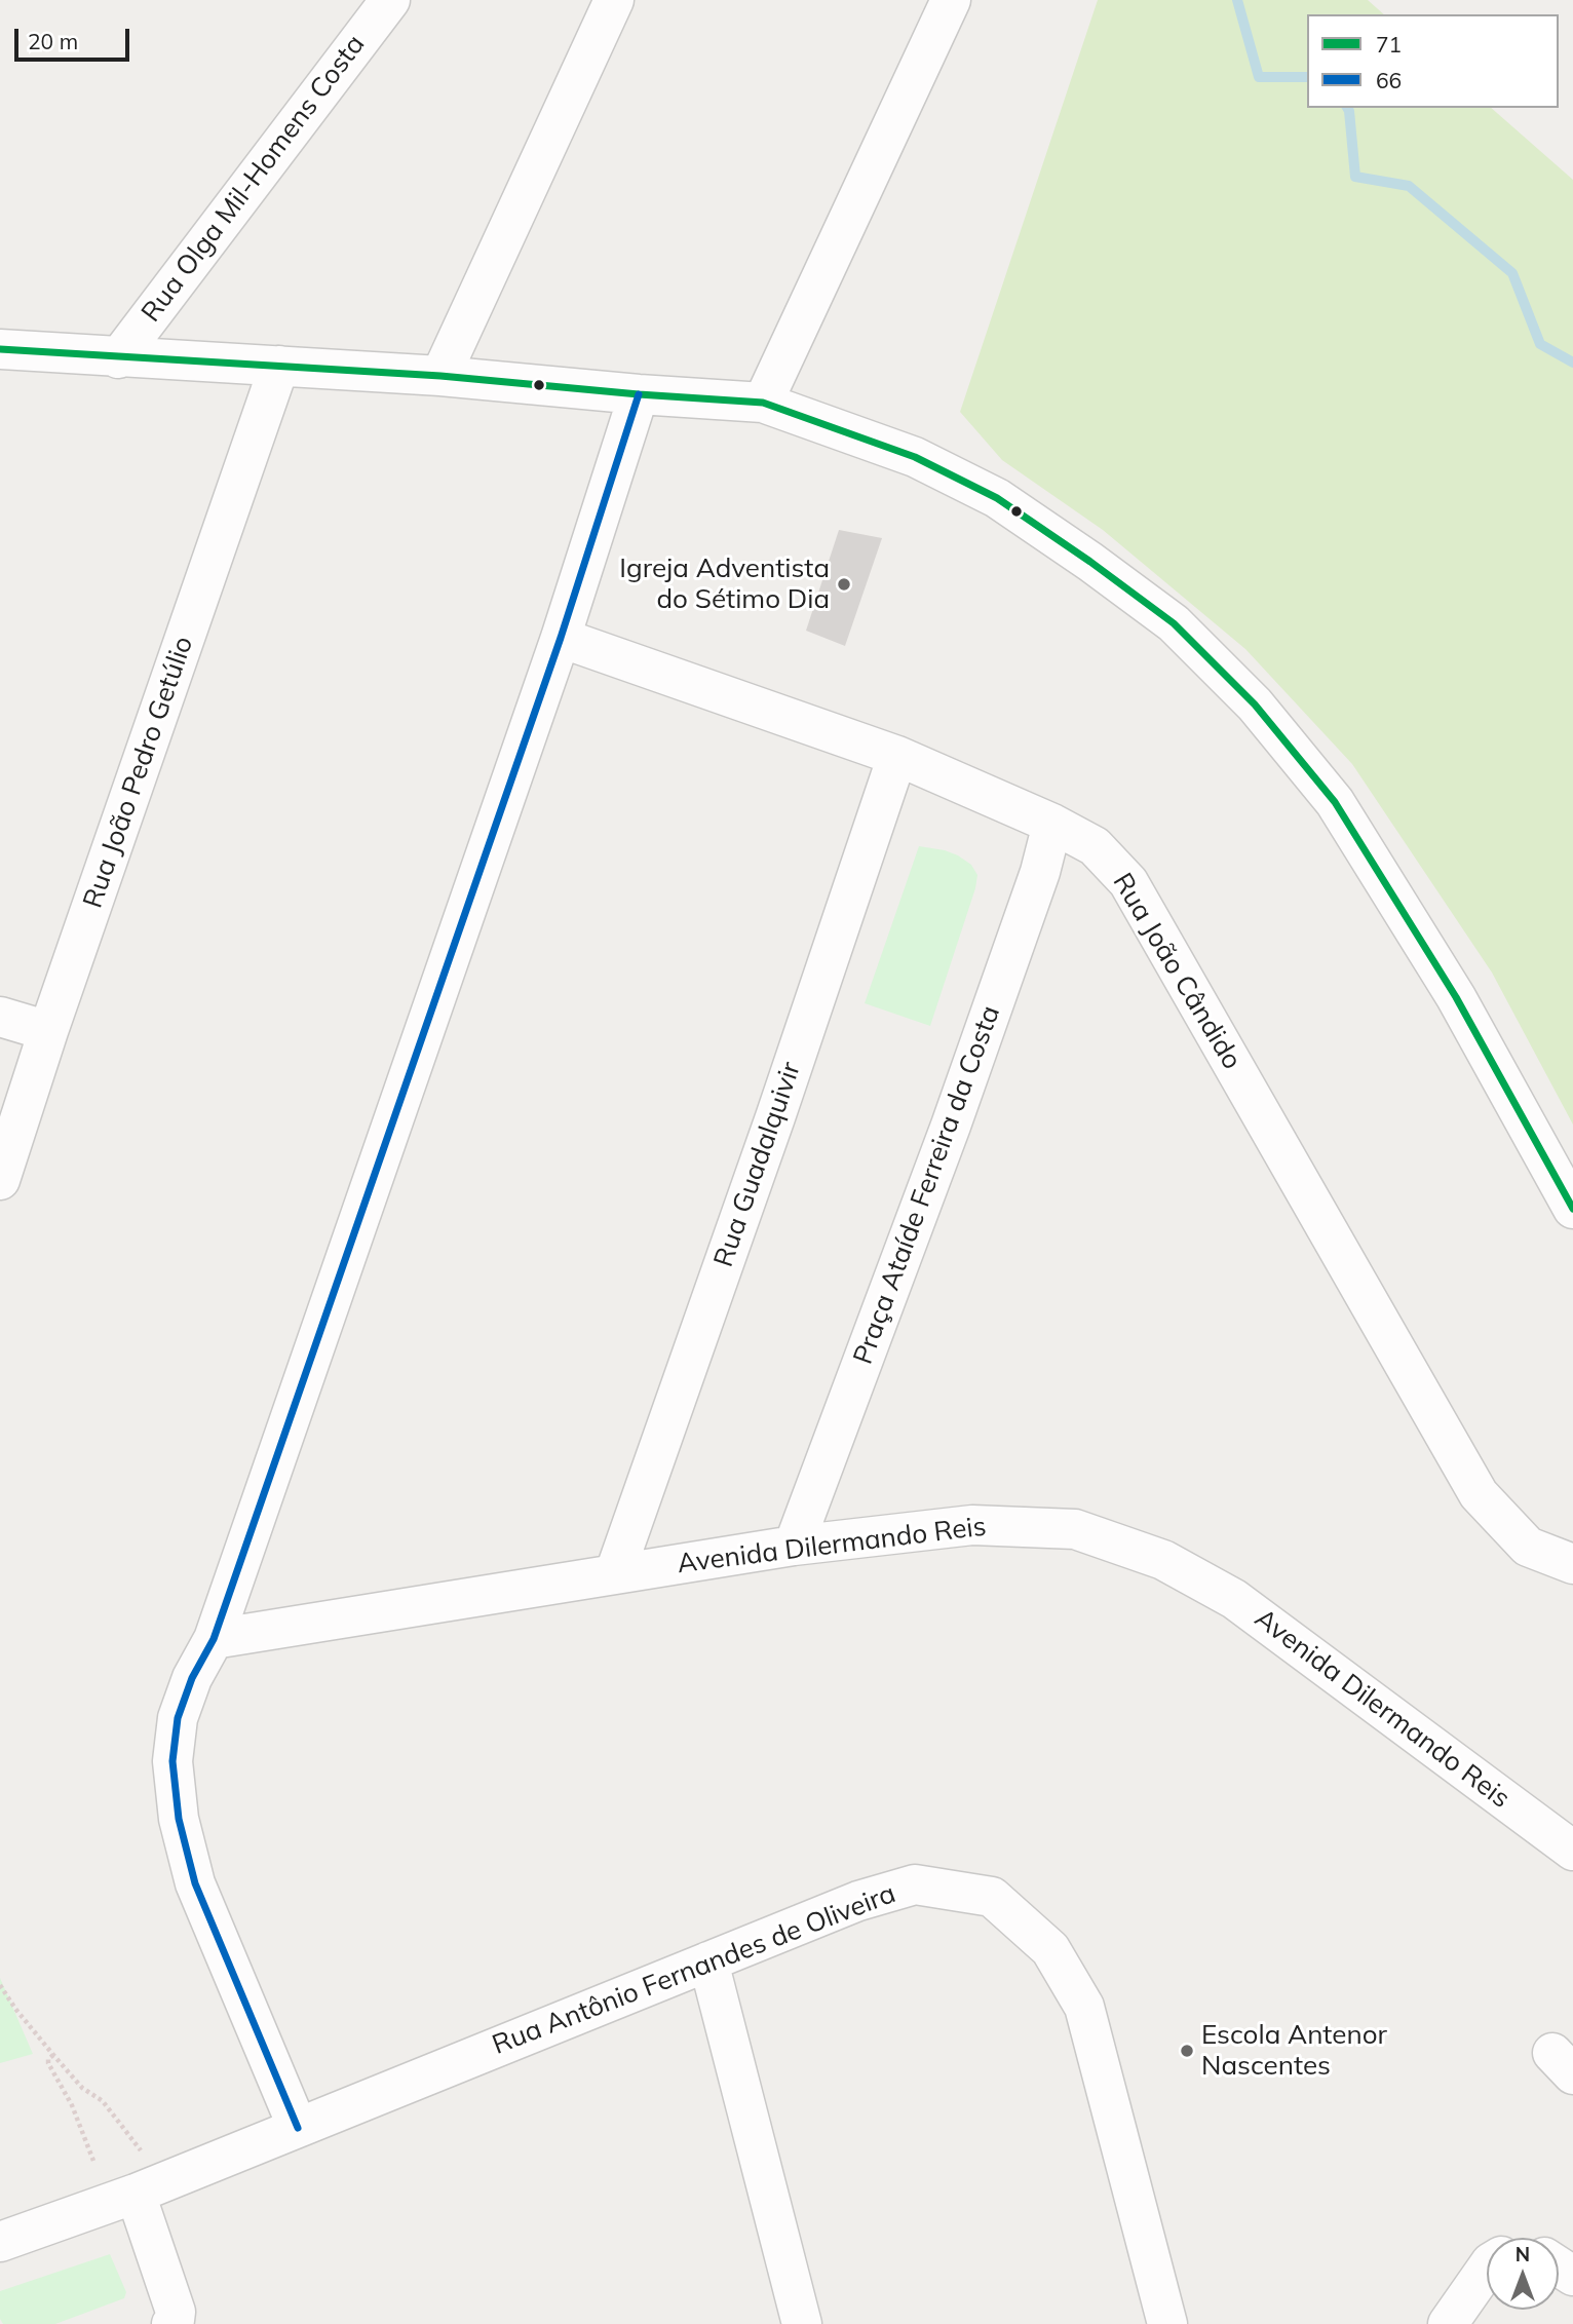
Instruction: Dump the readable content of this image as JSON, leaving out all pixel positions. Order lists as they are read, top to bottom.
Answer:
{
  "streets": {
    "street": [
      "Rua Olga Mil-Homens Costa",
      "Rua João Pedro Getúlio",
      "Rua João Cândido",
      "Rua Guadalquivir",
      "Praça Ataíde Ferreira da Costa",
      "Avenida Dilermando Reis",
      "Rua Antônio Fernandes de Oliveira"
    ]
  },
  "crossings": [
    ["Rua João Cândido", "Rua Guadalquivir"],
    ["Rua João Cândido", "Praça Ataíde Ferreira da Costa"],
    ["Rua Guadalquivir", "Avenida Dilermando Reis"],
    ["Praça Ataíde Ferreira da Costa", "Avenida Dilermando Reis"]
  ],
  "places": ["Igreja Adventista do Sétimo Dia", "Escola Antenor Nascentes"],
  "lines": ["transit line 71", "transit line 66"],
  "legend": ["71", "66"],
  "scale_bar": "20 m",
  "north": "top"
}
